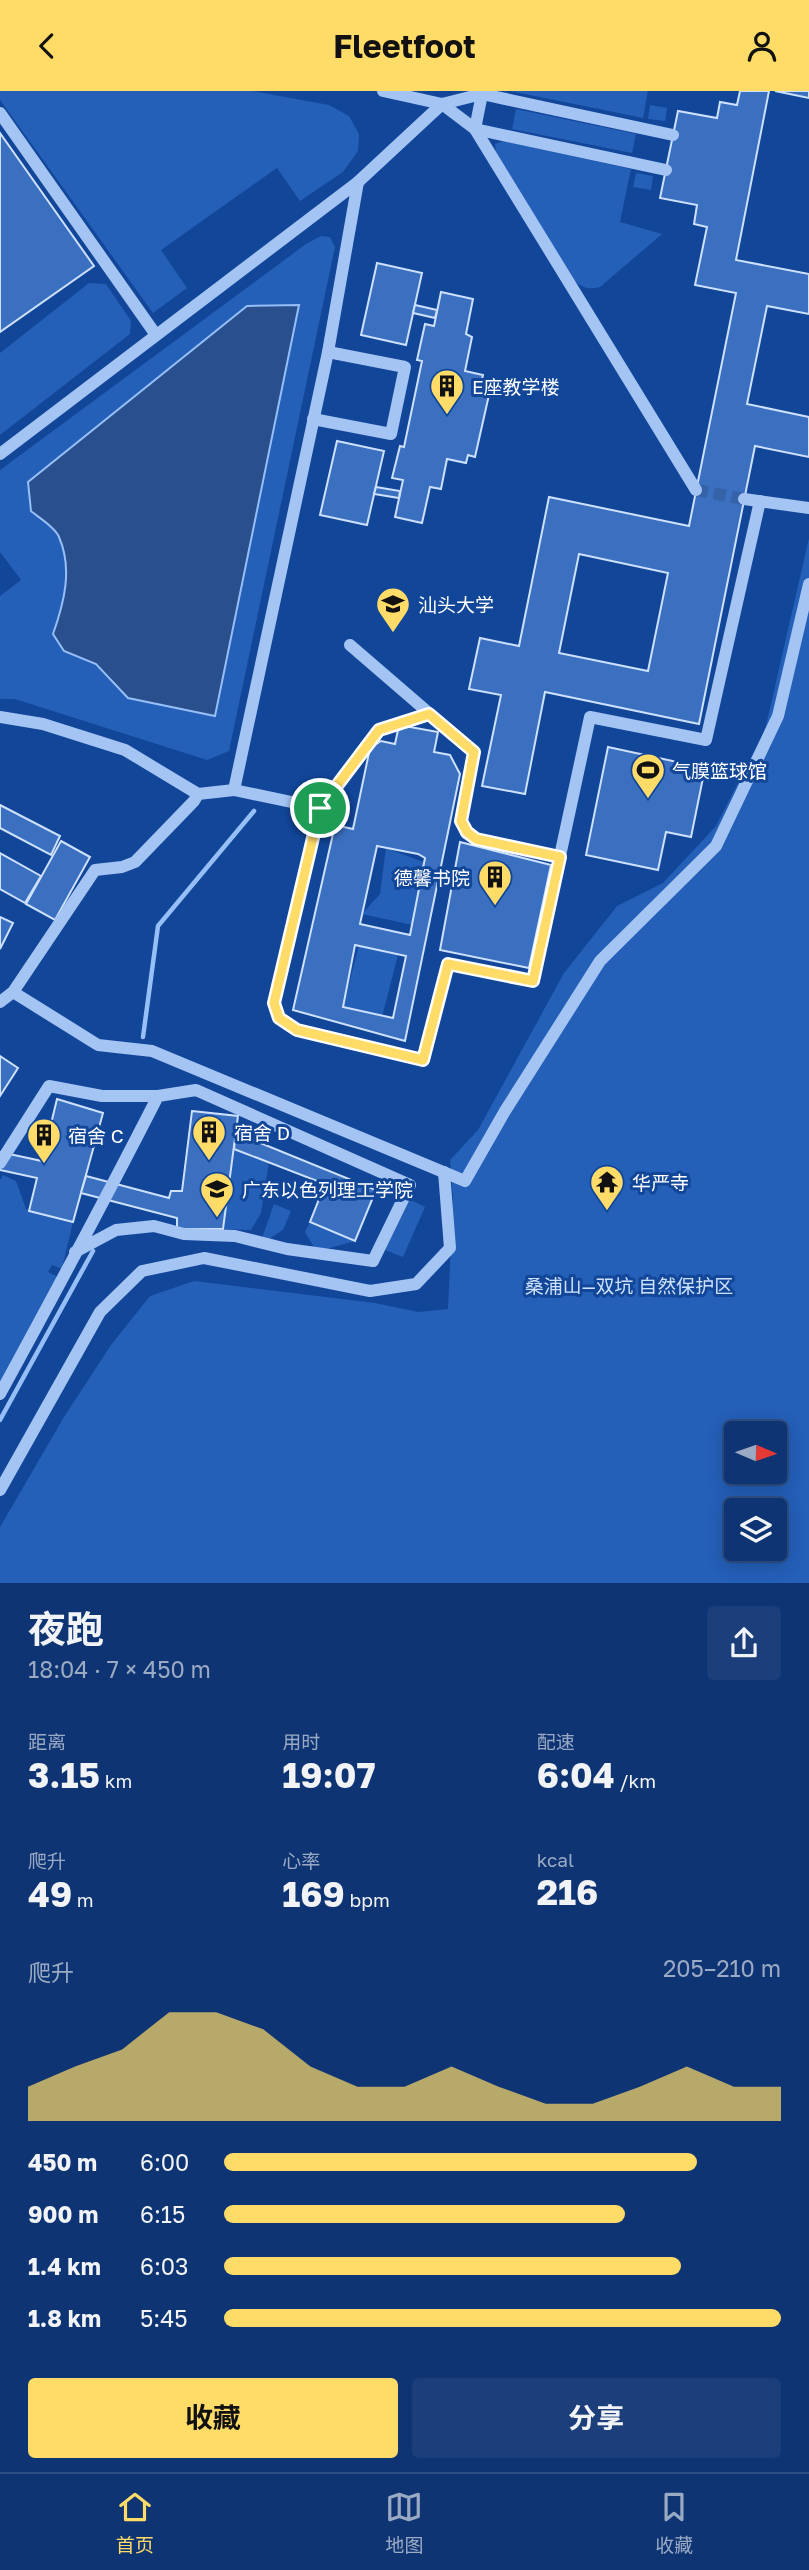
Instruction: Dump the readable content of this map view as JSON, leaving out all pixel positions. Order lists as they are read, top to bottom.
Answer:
{
  "parks": ["桑浦山—双坑 自然保护区"],
  "places": {
    "building": [
      "E座教学楼",
      "德馨书院",
      "宿舍 D",
      "宿舍 C"
    ],
    "school or university": ["汕头大学", "广东以色列理工学院"],
    "sports": ["气膜篮球馆"],
    "temple": ["华严寺"]
  },
  "north": "right",
  "page": {
    "header": "Fleetfoot",
    "heading": ["夜跑", "18:04 · 7 × 450 m"],
    "stats": [
      ["距离", "3.15 km"],
      ["用时", "19:07"],
      ["配速", "6:04 /km"],
      ["爬升", "49 m"],
      ["心率", "169 bpm"],
      ["kcal", "216"]
    ],
    "chart": ["爬升", "205–210 m"],
    "list": [
      {
        "name": "450 m",
        "note": "6:00"
      },
      {
        "name": "900 m",
        "note": "6:15"
      },
      {
        "name": "1.4 km",
        "note": "6:03"
      },
      {
        "name": "1.8 km",
        "note": "5:45"
      }
    ],
    "buttons": ["收藏", "分享"],
    "tabs": ["首页", "地图", "收藏"]
  }
}
